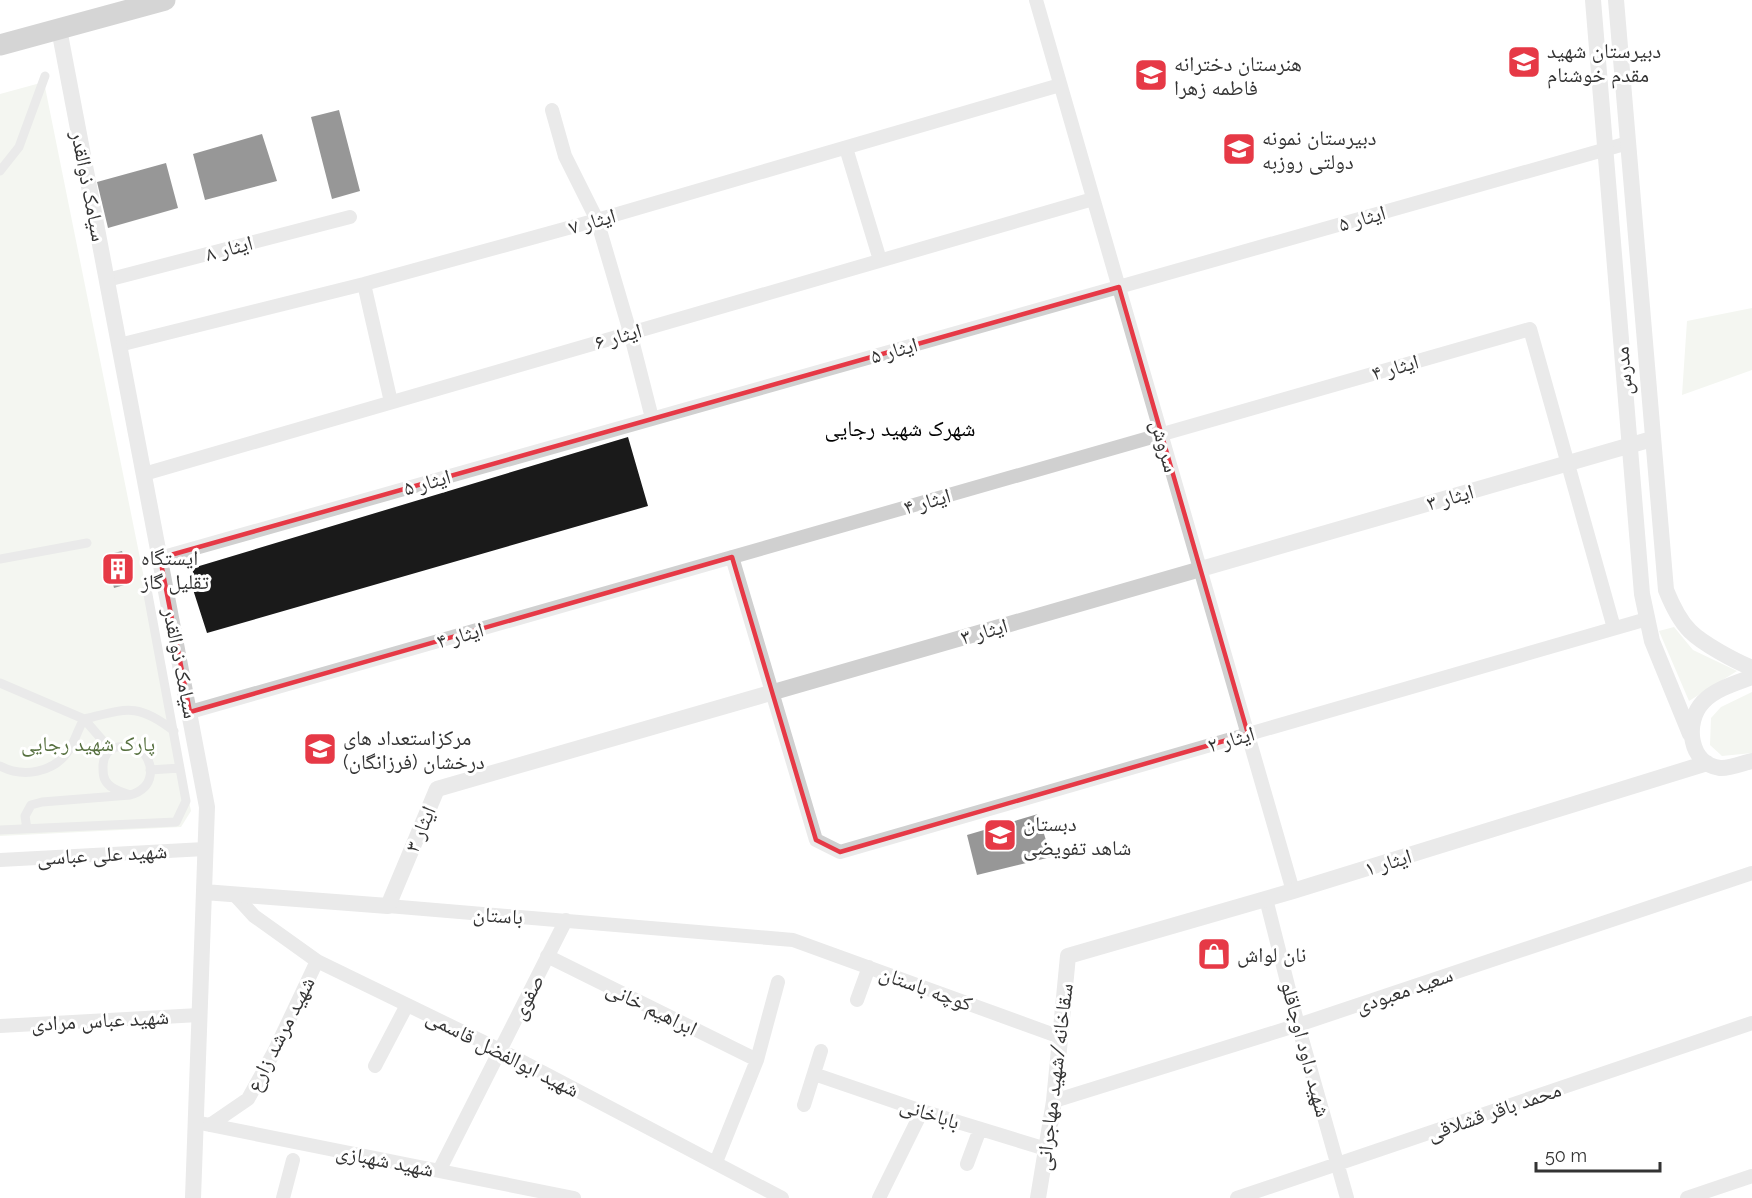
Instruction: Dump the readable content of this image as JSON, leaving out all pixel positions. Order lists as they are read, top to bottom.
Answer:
{
  "streets": {
    "street": [
      "سیامک ذوالقدر",
      "ایثار ۵",
      "ایثار ۷",
      "ایثار ۸",
      "ایثار ۶",
      "ایثار ۴",
      "مدرس",
      "سروش",
      "ایثار ۳",
      "ایثار ۲",
      "شهید علی عباسی",
      "ایثار ۱",
      "باستان",
      "کوچه باستان",
      "سعید معبودی",
      "صفوی",
      "ابراهیم خانی",
      "شهید عباس مرادی",
      "شهید مرشد زارع",
      "شهید داود اوجاقلو",
      "شهید ابوالفضل قاسمی",
      "سقاخانه/شهید مهاجرانی",
      "محمد باقر قشلاقی",
      "باباخانی",
      "شهید شهبازی"
    ]
  },
  "crossings": [
    ["سیامک ذوالقدر", "ایثار ۵"],
    ["سیامک ذوالقدر", "ایثار ۷"],
    ["سیامک ذوالقدر", "ایثار ۸"],
    ["سیامک ذوالقدر", "ایثار ۶"],
    ["سیامک ذوالقدر", "ایثار ۴"],
    ["سیامک ذوالقدر", "شهید علی عباسی"],
    ["سیامک ذوالقدر", "باستان"],
    ["سیامک ذوالقدر", "شهید عباس مرادی"],
    ["سیامک ذوالقدر", "شهید مرشد زارع"],
    ["سیامک ذوالقدر", "شهید شهبازی"],
    ["ایثار ۵", "مدرس"],
    ["ایثار ۵", "سروش"],
    ["ایثار ۷", "سروش"],
    ["ایثار ۶", "سروش"],
    ["ایثار ۴", "سروش"],
    ["ایثار ۴", "ایثار ۳"],
    ["مدرس", "ایثار ۳"],
    ["مدرس", "ایثار ۲"],
    ["مدرس", "ایثار ۱"],
    ["سروش", "ایثار ۳"],
    ["سروش", "ایثار ۲"],
    ["سروش", "ایثار ۱"],
    ["ایثار ۳", "ایثار ۲"],
    ["ایثار ۳", "باستان"],
    ["ایثار ۱", "شهید داود اوجاقلو"],
    ["ایثار ۱", "سقاخانه/شهید مهاجرانی"],
    ["باستان", "کوچه باستان"],
    ["باستان", "صفوی"],
    ["باستان", "شهید ابوالفضل قاسمی"],
    ["کوچه باستان", "سقاخانه/شهید مهاجرانی"],
    ["سعید معبودی", "شهید داود اوجاقلو"],
    ["سعید معبودی", "سقاخانه/شهید مهاجرانی"],
    ["صفوی", "ابراهیم خانی"],
    ["صفوی", "شهید ابوالفضل قاسمی"],
    ["صفوی", "شهید شهبازی"],
    ["شهید مرشد زارع", "شهید ابوالفضل قاسمی"],
    ["شهید مرشد زارع", "شهید شهبازی"],
    ["شهید داود اوجاقلو", "محمد باقر قشلاقی"],
    ["سقاخانه/شهید مهاجرانی", "باباخانی"]
  ],
  "districts": ["شهرک شهید رجایی"],
  "parks": ["پارک شهید رجایی"],
  "places": {
    "school or university": [
      "دبیرستان شهید مقدم خوشنام",
      "هنرستان دخترانه فاطمه زهرا",
      "دبیرستان نمونه دولتی روزبه",
      "مرکزاستعداد های درخشان (فرزانگان)",
      "دبستان شاهد تفویضی"
    ],
    "building": ["ایستگاه تقلیل گاز"],
    "shop": ["نان لواش"]
  },
  "scale_bar": "50 m"
}
